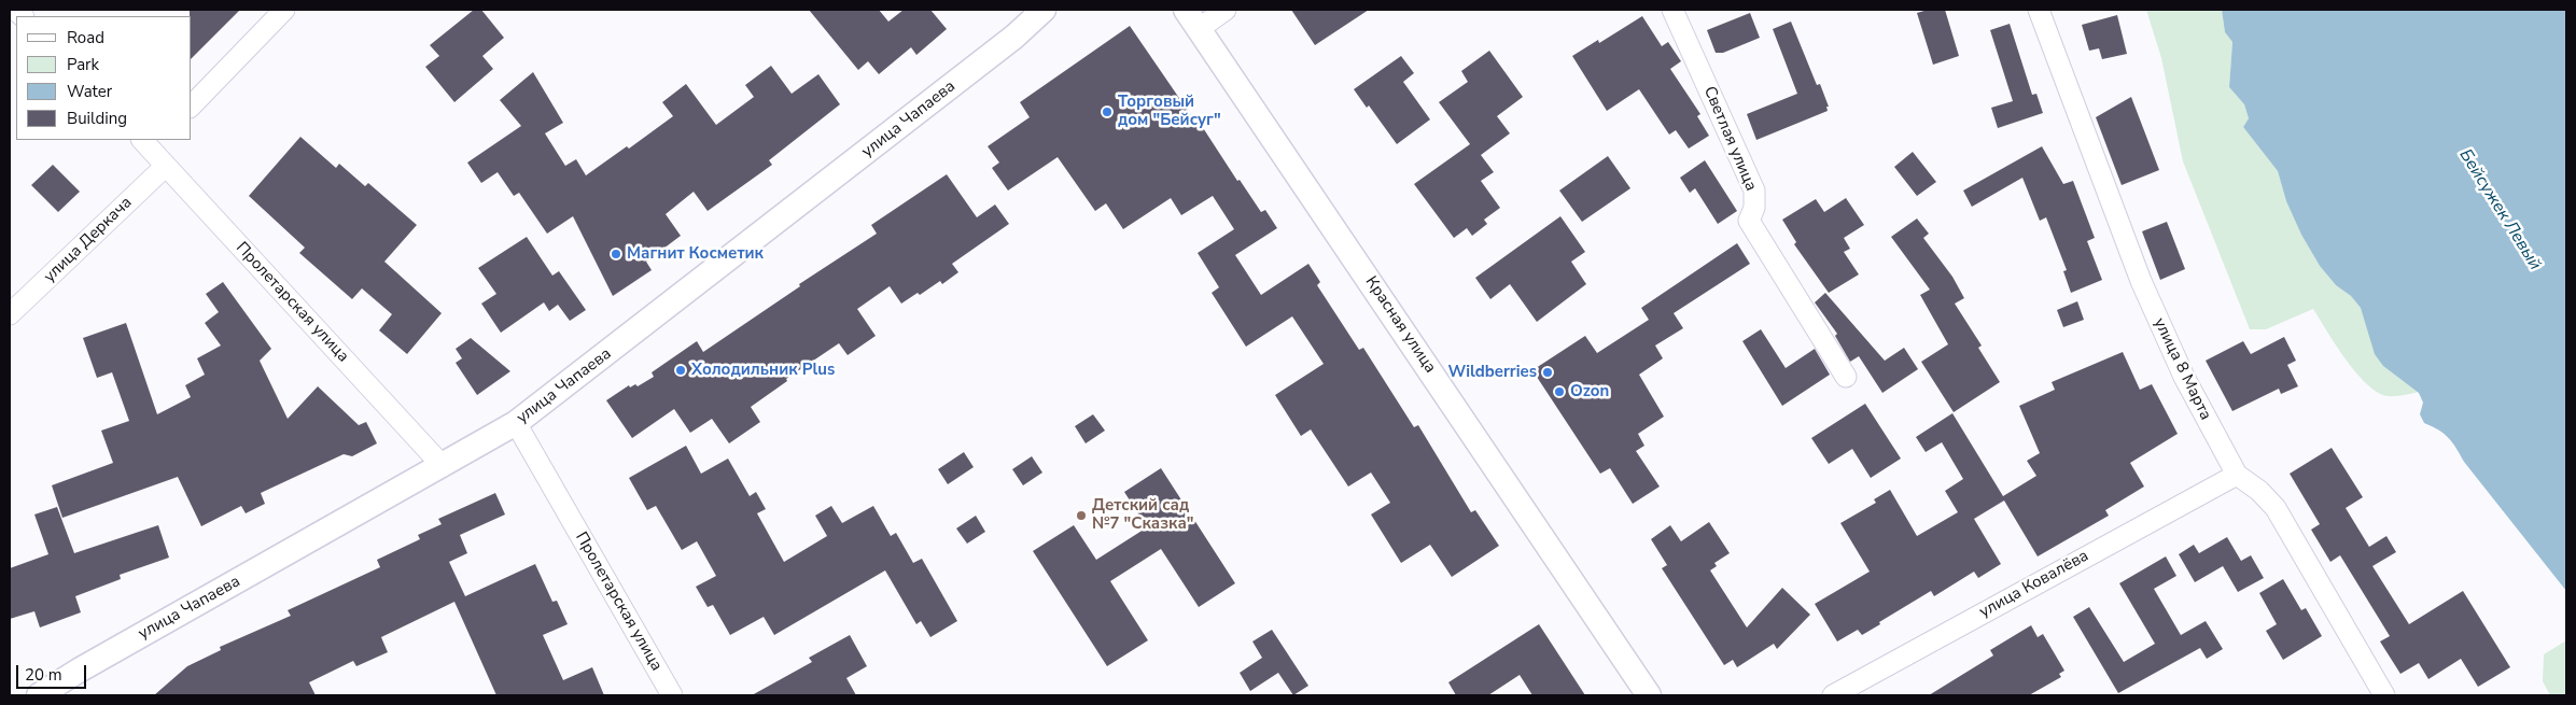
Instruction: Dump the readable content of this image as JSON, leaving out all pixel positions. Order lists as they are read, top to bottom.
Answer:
{
  "streets": {
    "street": [
      "улица Чапаева",
      "Светлая улица",
      "улица Деркача",
      "Пролетарская улица",
      "Красная улица",
      "улица 8 Марта",
      "улица Ковалёва"
    ]
  },
  "crossings": [
    ["улица Чапаева", "Пролетарская улица"],
    ["улица Деркача", "Пролетарская улица"],
    ["улица 8 Марта", "улица Ковалёва"]
  ],
  "water": ["Бейсужек Левый"],
  "places": [
    "Торговый дом \"Бейсуг\"",
    "Магнит Косметик",
    "Холодильник Plus",
    "Wildberries",
    "Ozon",
    "Детский сад №7 \"Сказка\""
  ],
  "legend": [
    "Road",
    "Park",
    "Water",
    "Building"
  ],
  "scale_bar": "20 m"
}
